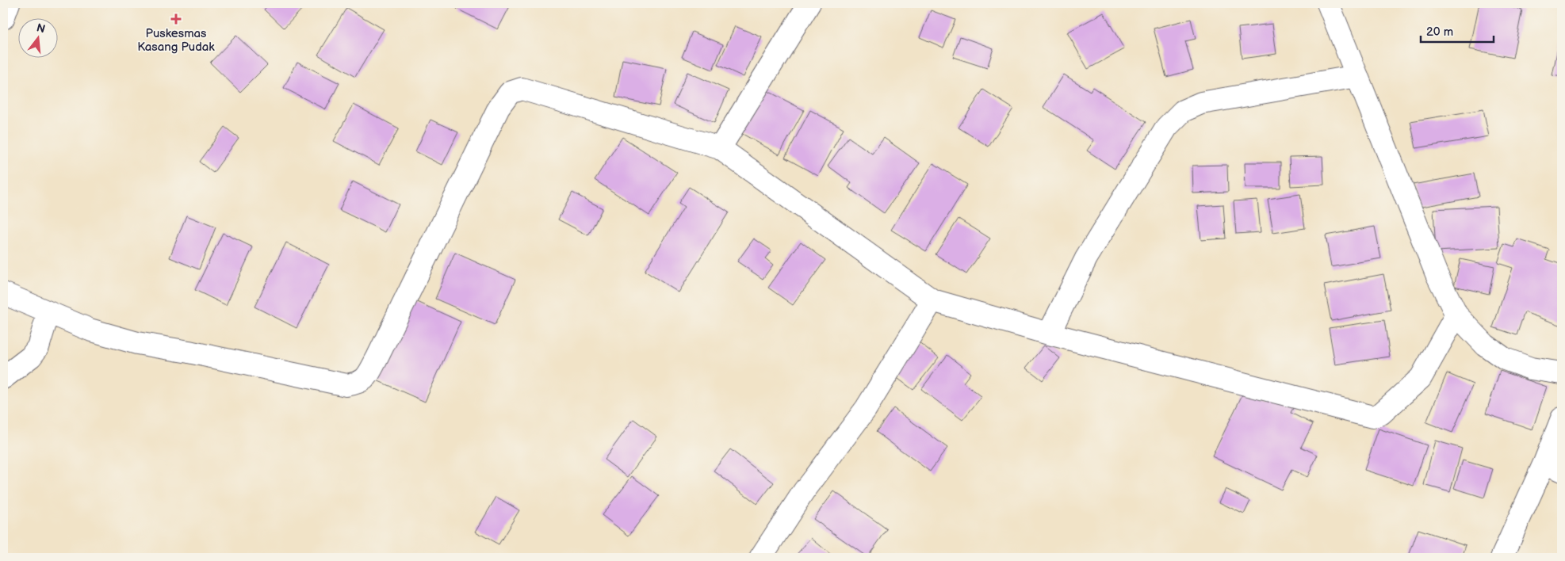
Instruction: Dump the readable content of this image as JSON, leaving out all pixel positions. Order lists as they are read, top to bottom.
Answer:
{
  "places": {
    "health": ["Puskesmas Kasang Pudak"]
  },
  "scale_bar": "20 m",
  "north": "top"
}
